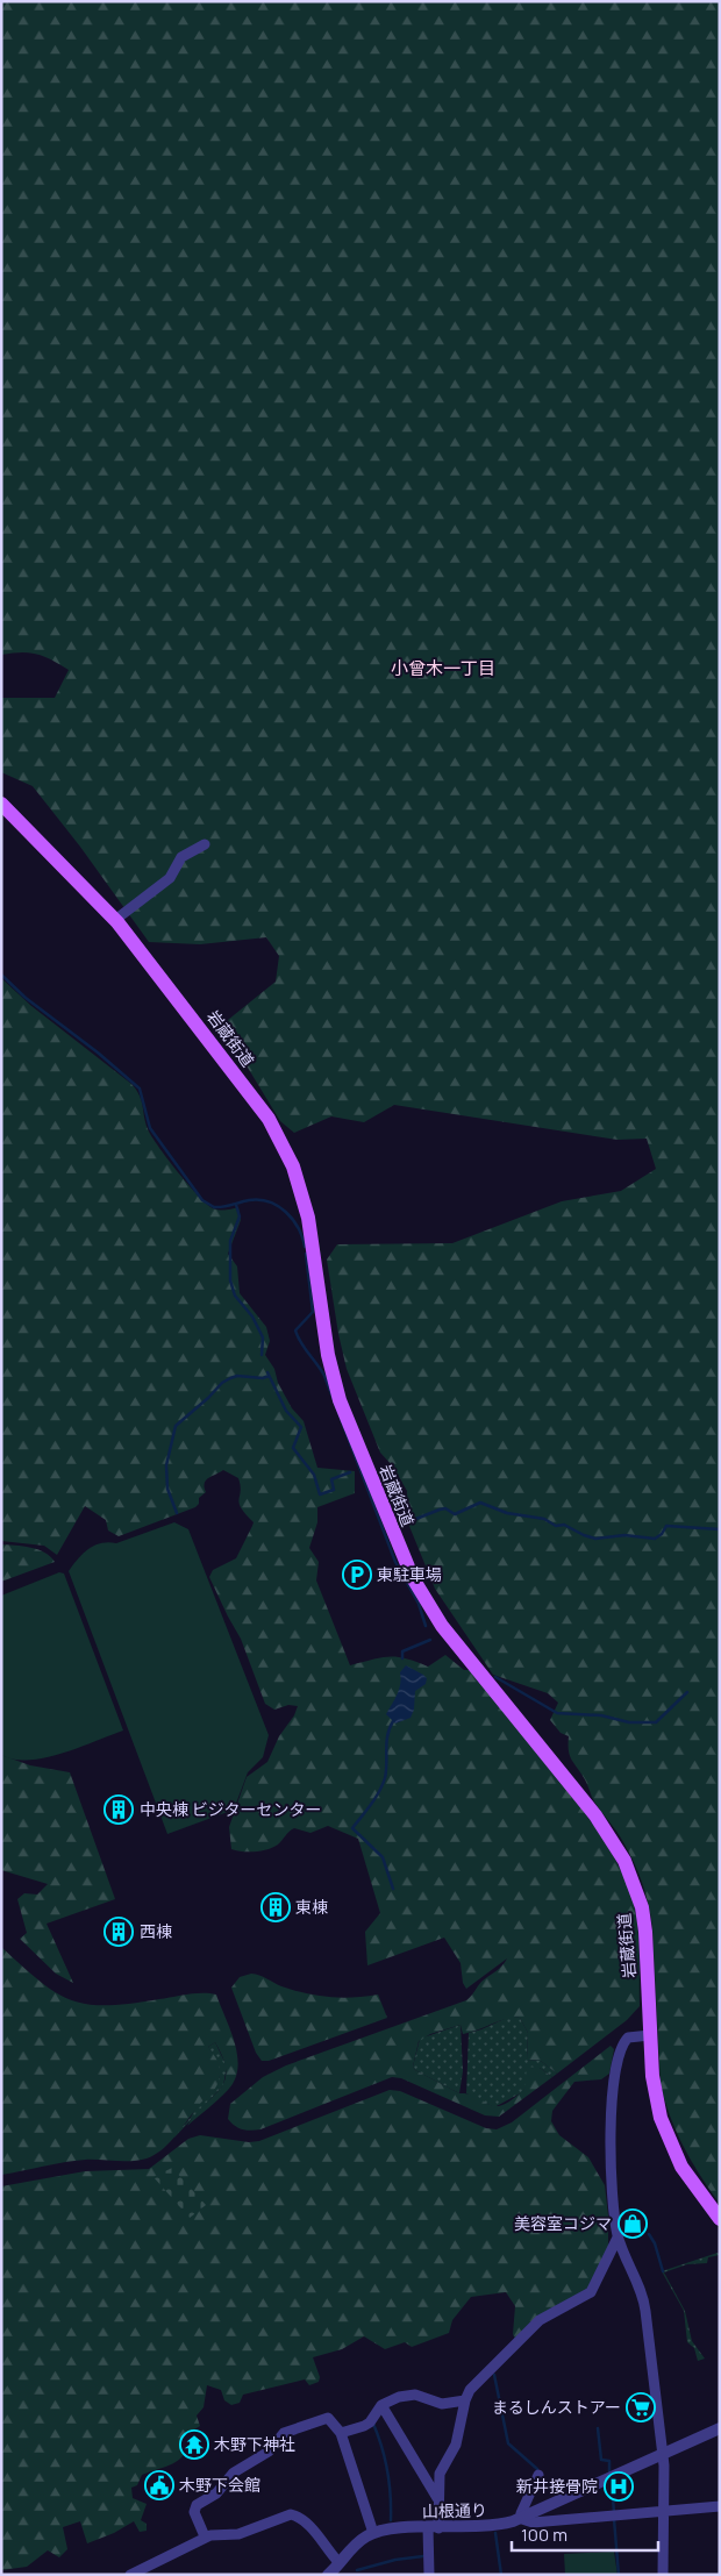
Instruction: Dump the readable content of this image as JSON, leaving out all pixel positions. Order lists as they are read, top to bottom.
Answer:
{
  "streets": {
    "main road": ["岩蔵街道"],
    "street": ["山根通り"]
  },
  "districts": ["小曾木一丁目"],
  "places": {
    "parking": ["東駐車場"],
    "building": ["中央棟 ビジターセンター", "東棟", "西棟"],
    "shop": ["美容室コジマ"],
    "supermarket": ["まるしんストアー"],
    "temple": ["木野下神社"],
    "public building": ["木野下会館"],
    "hospital": ["新井接骨院"]
  },
  "scale_bar": "100 m"
}
